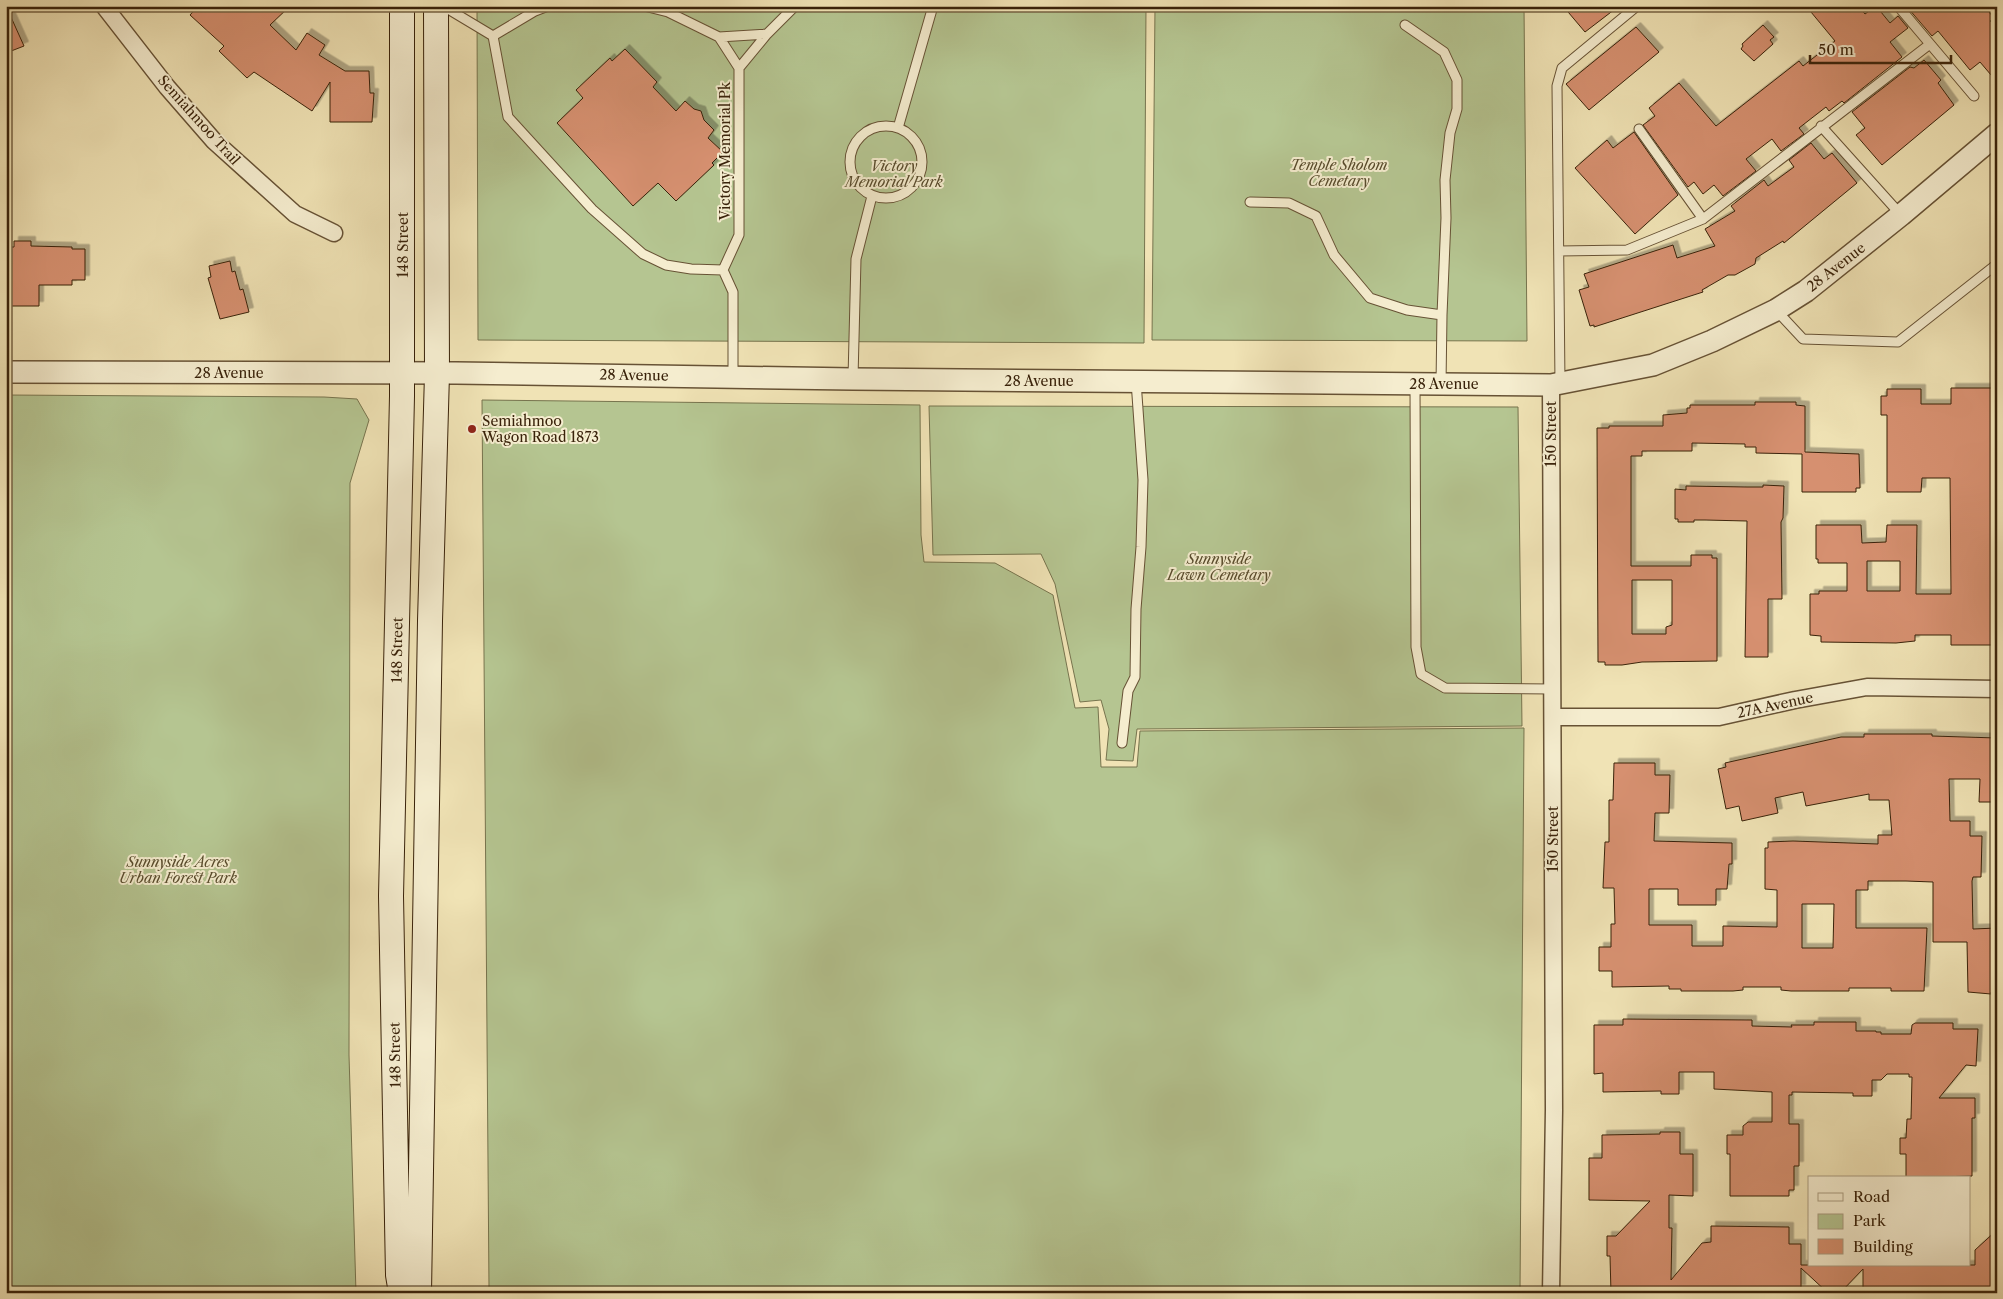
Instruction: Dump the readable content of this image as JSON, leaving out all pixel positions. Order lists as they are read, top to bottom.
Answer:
{
  "streets": {
    "main road": ["148 Street"],
    "street": [
      "Semiahmoo Trail",
      "28 Avenue",
      "150 Street",
      "27A Avenue"
    ],
    "lane": ["Victory Memorial Pk"]
  },
  "crossings": [
    ["148 Street", "28 Avenue"],
    ["28 Avenue", "150 Street"],
    ["150 Street", "27A Avenue"]
  ],
  "parks": [
    "Temple Sholom Cemetary",
    "Victory Memorial Park",
    "Sunnyside Lawn Cemetary",
    "Sunnyside Acres Urban Forest Park"
  ],
  "places": ["Semiahmoo Wagon Road 1873"],
  "legend": ["Road", "Park", "Building"],
  "scale_bar": "50 m"
}
